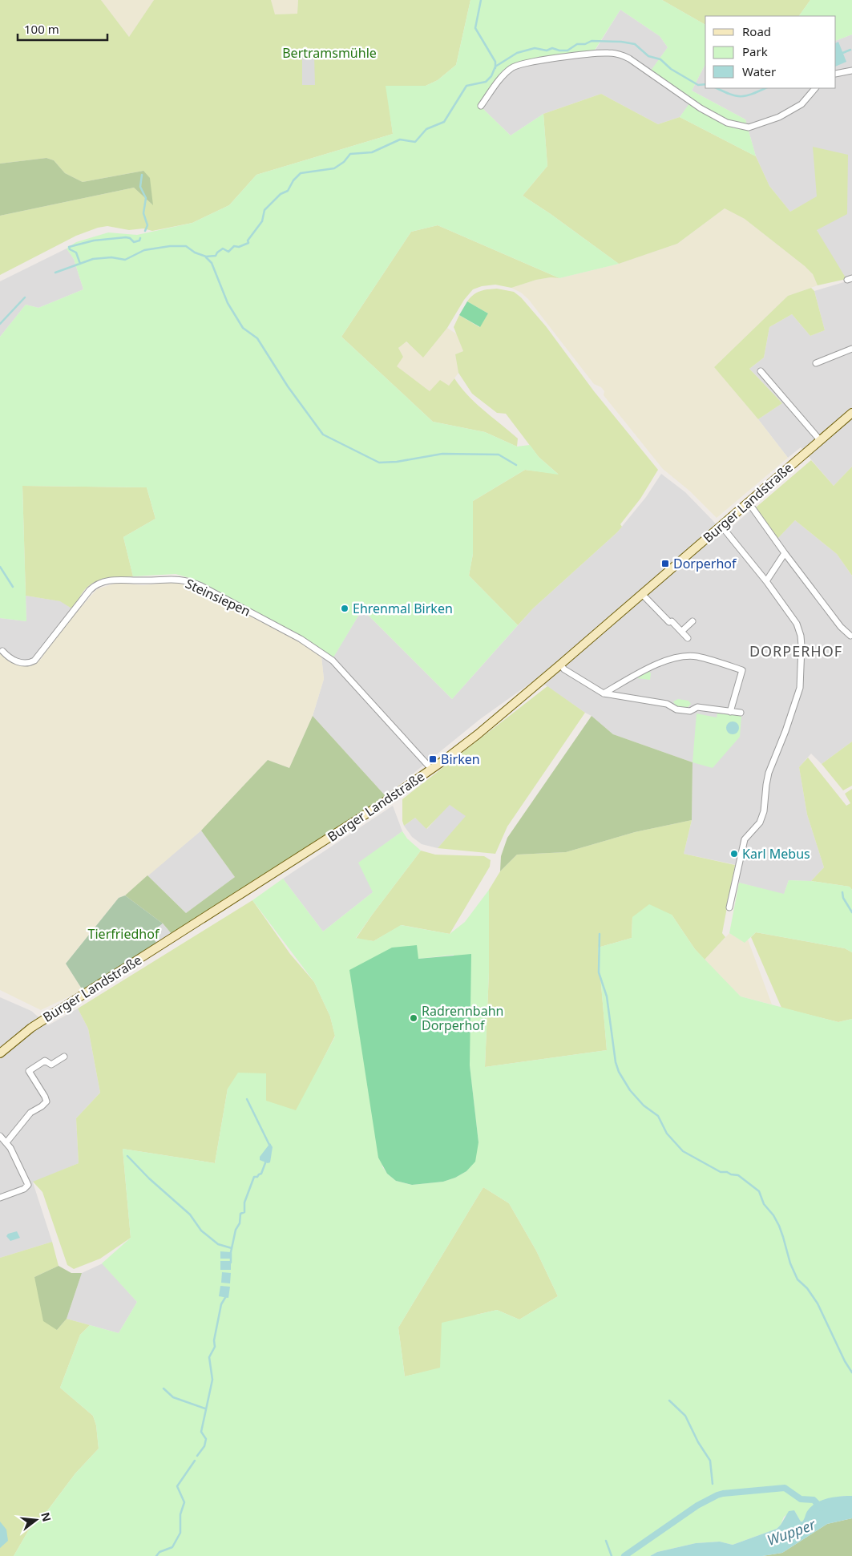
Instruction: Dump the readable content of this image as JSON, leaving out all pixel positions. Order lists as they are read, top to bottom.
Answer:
{
  "streets": {
    "main road": ["Burger Landstraße"],
    "street": ["Steinsiepen"]
  },
  "crossings": [
    ["Burger Landstraße", "Steinsiepen"]
  ],
  "districts": ["DORPERHOF"],
  "water": ["Wupper"],
  "parks": ["Bertramsmühle", "Tierfriedhof"],
  "places": {
    "transit": ["Dorperhof", "Birken"],
    "other": ["Ehrenmal Birken", "Karl Mebus", "Radrennbahn Dorperhof"]
  },
  "legend": ["Road", "Park", "Water"],
  "scale_bar": "100 m",
  "north": "right"
}
